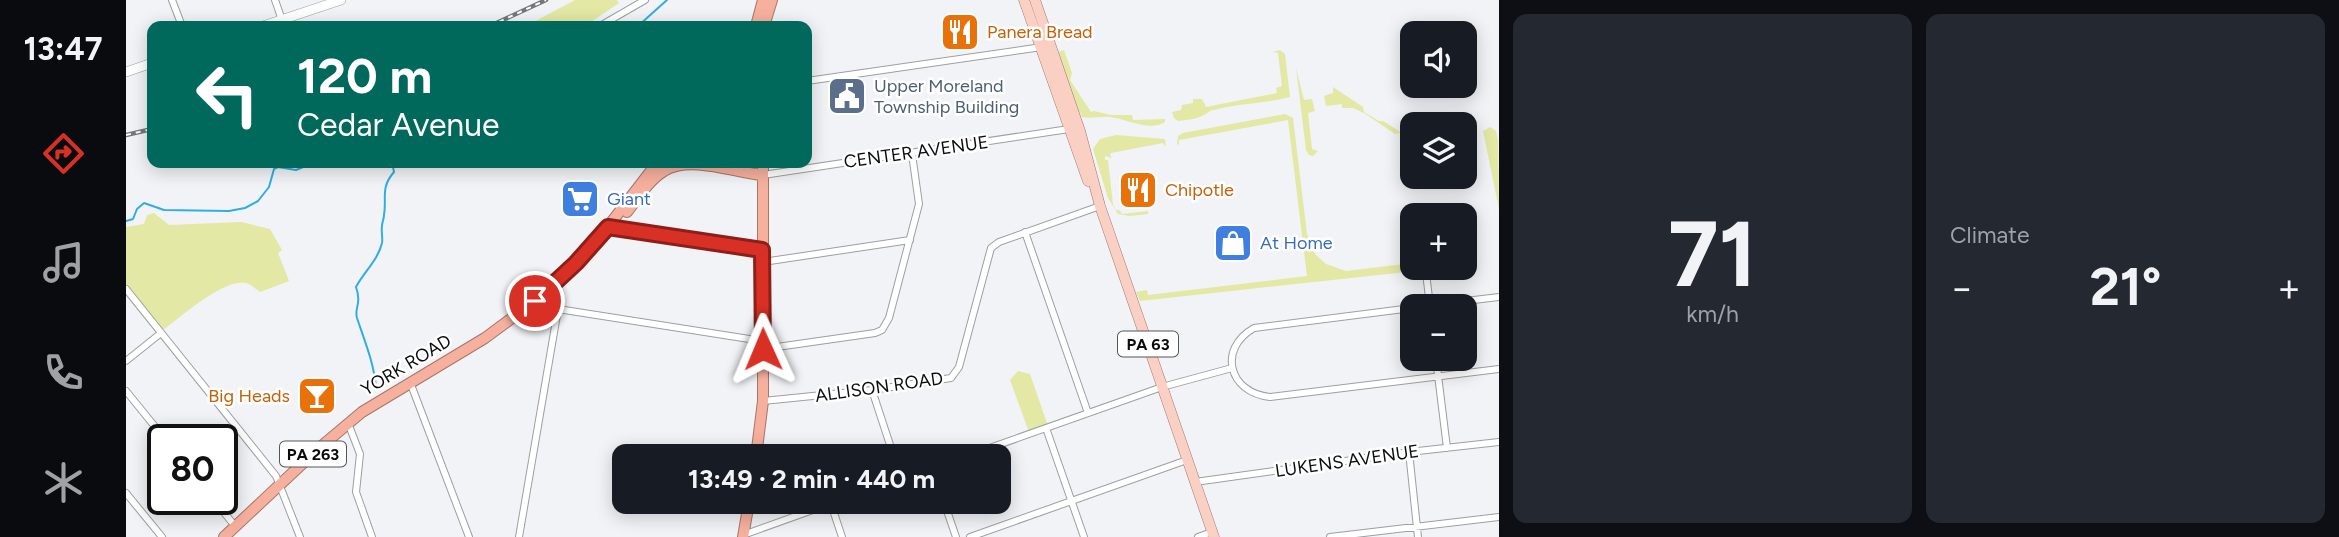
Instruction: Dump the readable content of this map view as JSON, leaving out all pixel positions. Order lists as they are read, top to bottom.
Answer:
{
  "streets": {
    "highway": ["YORK ROAD", "PA 263"],
    "main road": ["PA 63"],
    "street": ["CENTER AVENUE", "ALLISON ROAD", "LUKENS AVENUE"]
  },
  "crossings": [
    ["CENTER AVENUE", "PA 63"],
    ["PA 63", "ALLISON ROAD"],
    ["PA 63", "LUKENS AVENUE"]
  ],
  "places": {
    "restaurant": ["Panera Bread", "Chipotle"],
    "public building": ["Upper Moreland Township Building"],
    "supermarket": ["Giant"],
    "shop": ["At Home"],
    "bar": ["Big Heads"]
  },
  "page": {
    "tabs": "13:47",
    "tile": [
      ["71", "km/h"],
      "Climate"
    ],
    "map_buttons": ["+", "−"],
    "turn": ["120 m", "Cedar Avenue"],
    "heat": ["−", "21°", "+"],
    "limit": "80",
    "trip": "13:49 · 2 min · 440 m"
  }
}
